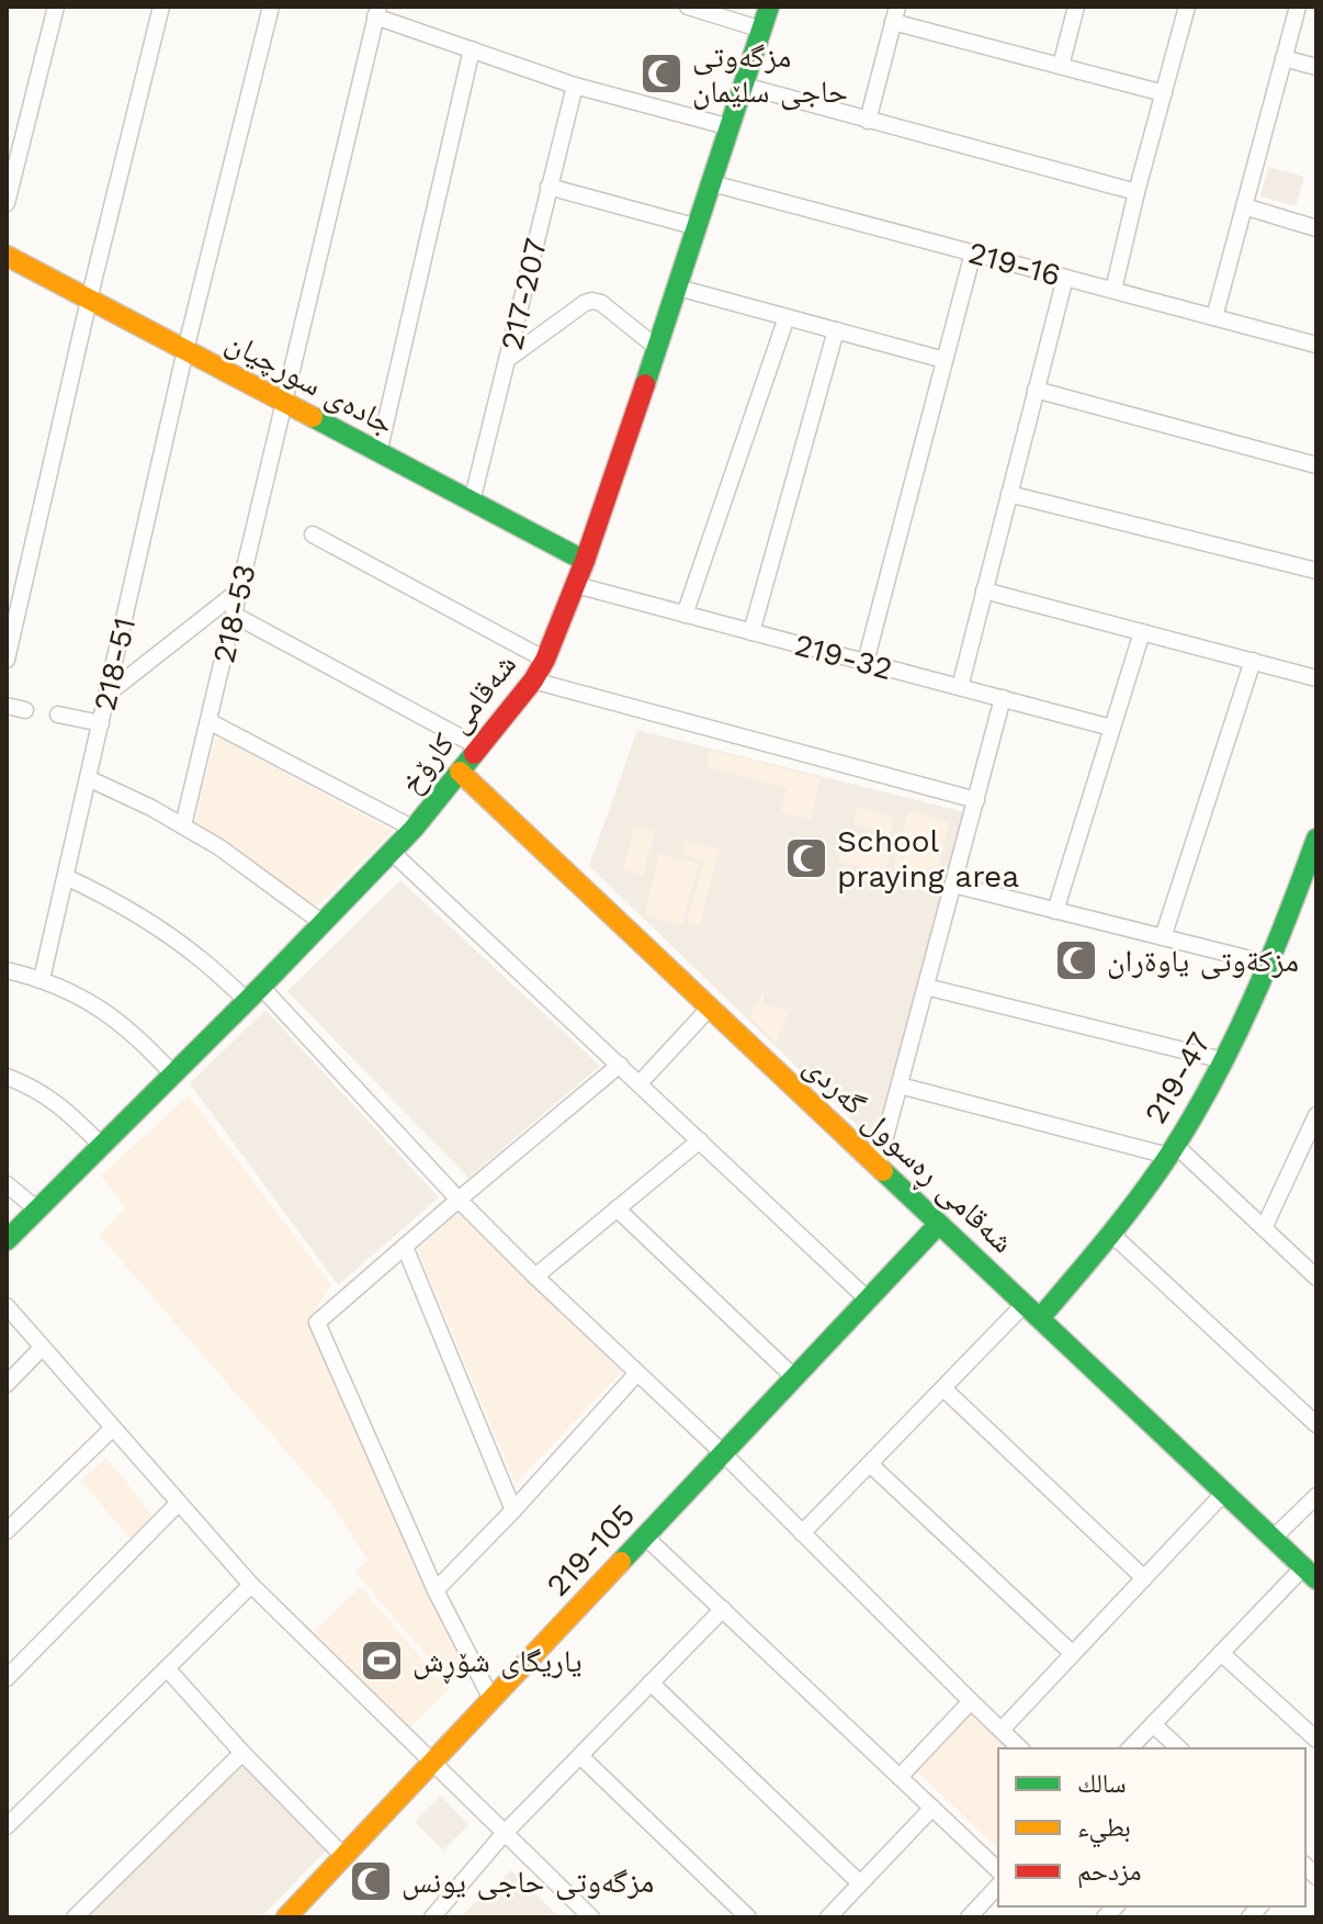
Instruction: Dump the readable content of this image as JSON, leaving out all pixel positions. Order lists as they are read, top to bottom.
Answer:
{
  "streets": {
    "street": [
      "219-16",
      "217-207",
      "جادەی سورچیان",
      "218-53",
      "219-32",
      "218-51",
      "شەقامی کارۆخ",
      "219-47",
      "شەقامی ڕەسوول گەردی",
      "219-105"
    ]
  },
  "crossings": [
    ["219-16", "شەقامی کارۆخ"],
    ["217-207", "جادەی سورچیان"],
    ["جادەی سورچیان", "218-53"],
    ["جادەی سورچیان", "218-51"],
    ["جادەی سورچیان", "شەقامی کارۆخ"],
    ["219-32", "شەقامی کارۆخ"],
    ["شەقامی کارۆخ", "شەقامی ڕەسوول گەردی"],
    ["219-47", "شەقامی ڕەسوول گەردی"],
    ["شەقامی ڕەسوول گەردی", "219-105"]
  ],
  "places": {
    "mosque": [
      "مزگەوتی حاجی سلێمان",
      "School praying area",
      "مزكةوتى ياوةران",
      "مزگەوتی حاجی یونس"
    ],
    "sports": ["یاریگای شۆڕش"]
  },
  "legend": ["سالك", "بطيء", "مزدحم"]
}
